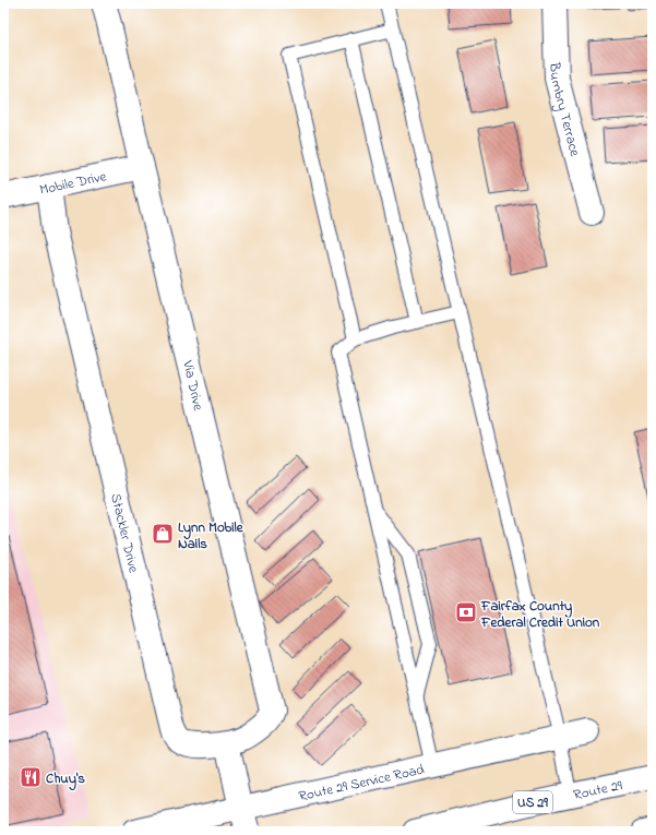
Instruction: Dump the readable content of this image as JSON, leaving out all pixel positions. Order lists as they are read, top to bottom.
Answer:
{
  "streets": {
    "street": [
      "Bumbry Terrace",
      "Mobile Drive",
      "Via Drive",
      "Stackler Drive",
      "Route 29 Service Road",
      "Route 29",
      "US 29"
    ]
  },
  "crossings": [
    ["Mobile Drive", "Via Drive"],
    ["Mobile Drive", "Stackler Drive"],
    ["Via Drive", "Stackler Drive"]
  ],
  "places": {
    "shop": ["Lynn Mobile Nails"],
    "bank": ["Fairfax County Federal Credit Union"],
    "restaurant": ["Chuy's"]
  }
}
